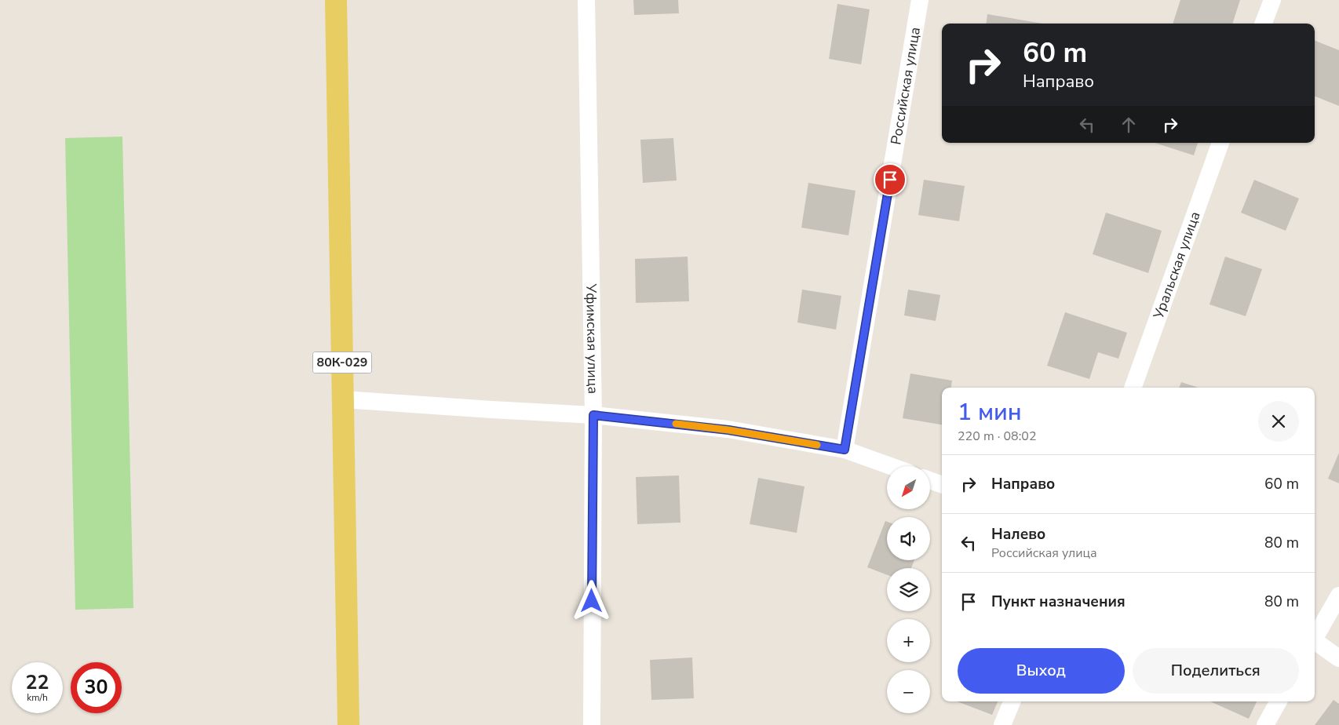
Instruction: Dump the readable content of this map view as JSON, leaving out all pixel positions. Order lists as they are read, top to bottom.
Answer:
{
  "streets": {
    "main road": ["80К-029"],
    "street": ["Российская улица", "Уральская улица", "Уфимская улица"]
  },
  "north": "bottom left",
  "page": {
    "turn": ["60 m", "Направо"],
    "heading": ["1 мин", "220 m · 08:02"],
    "list": [
      {
        "name": "Направо",
        "value": "60 m"
      },
      {
        "name": "Налево",
        "note": "Российская улица",
        "value": "80 m"
      },
      {
        "name": "Пункт назначения",
        "value": "80 m"
      }
    ],
    "map_buttons": ["+", "−"],
    "buttons": ["Выход", "Поделиться"],
    "speed": "22 km/h",
    "limit": "30"
  }
}
